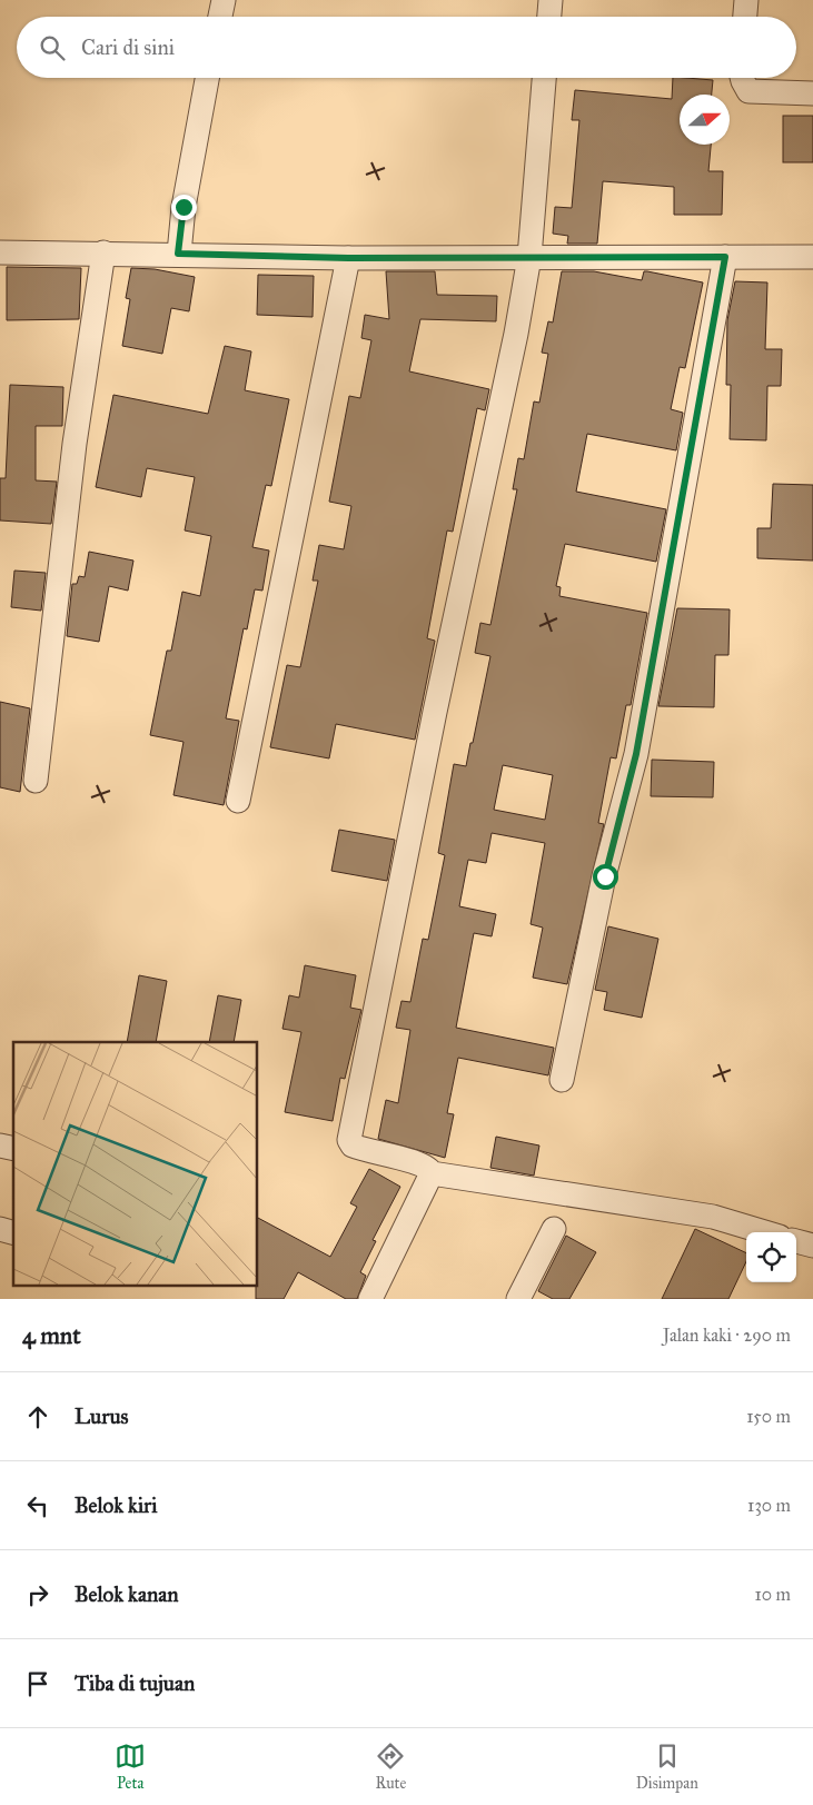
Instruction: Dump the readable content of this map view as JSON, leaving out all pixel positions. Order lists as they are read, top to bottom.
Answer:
{
  "north": "right",
  "page": {
    "search": "Cari di sini",
    "heading": ["4 mnt", "Jalan kaki · 290 m"],
    "list": [
      ["Lurus", "150 m"],
      ["Belok kiri", "130 m"],
      ["Belok kanan", "10 m"],
      "Tiba di tujuan"
    ],
    "nav": ["Peta", "Rute", "Disimpan"]
  }
}
